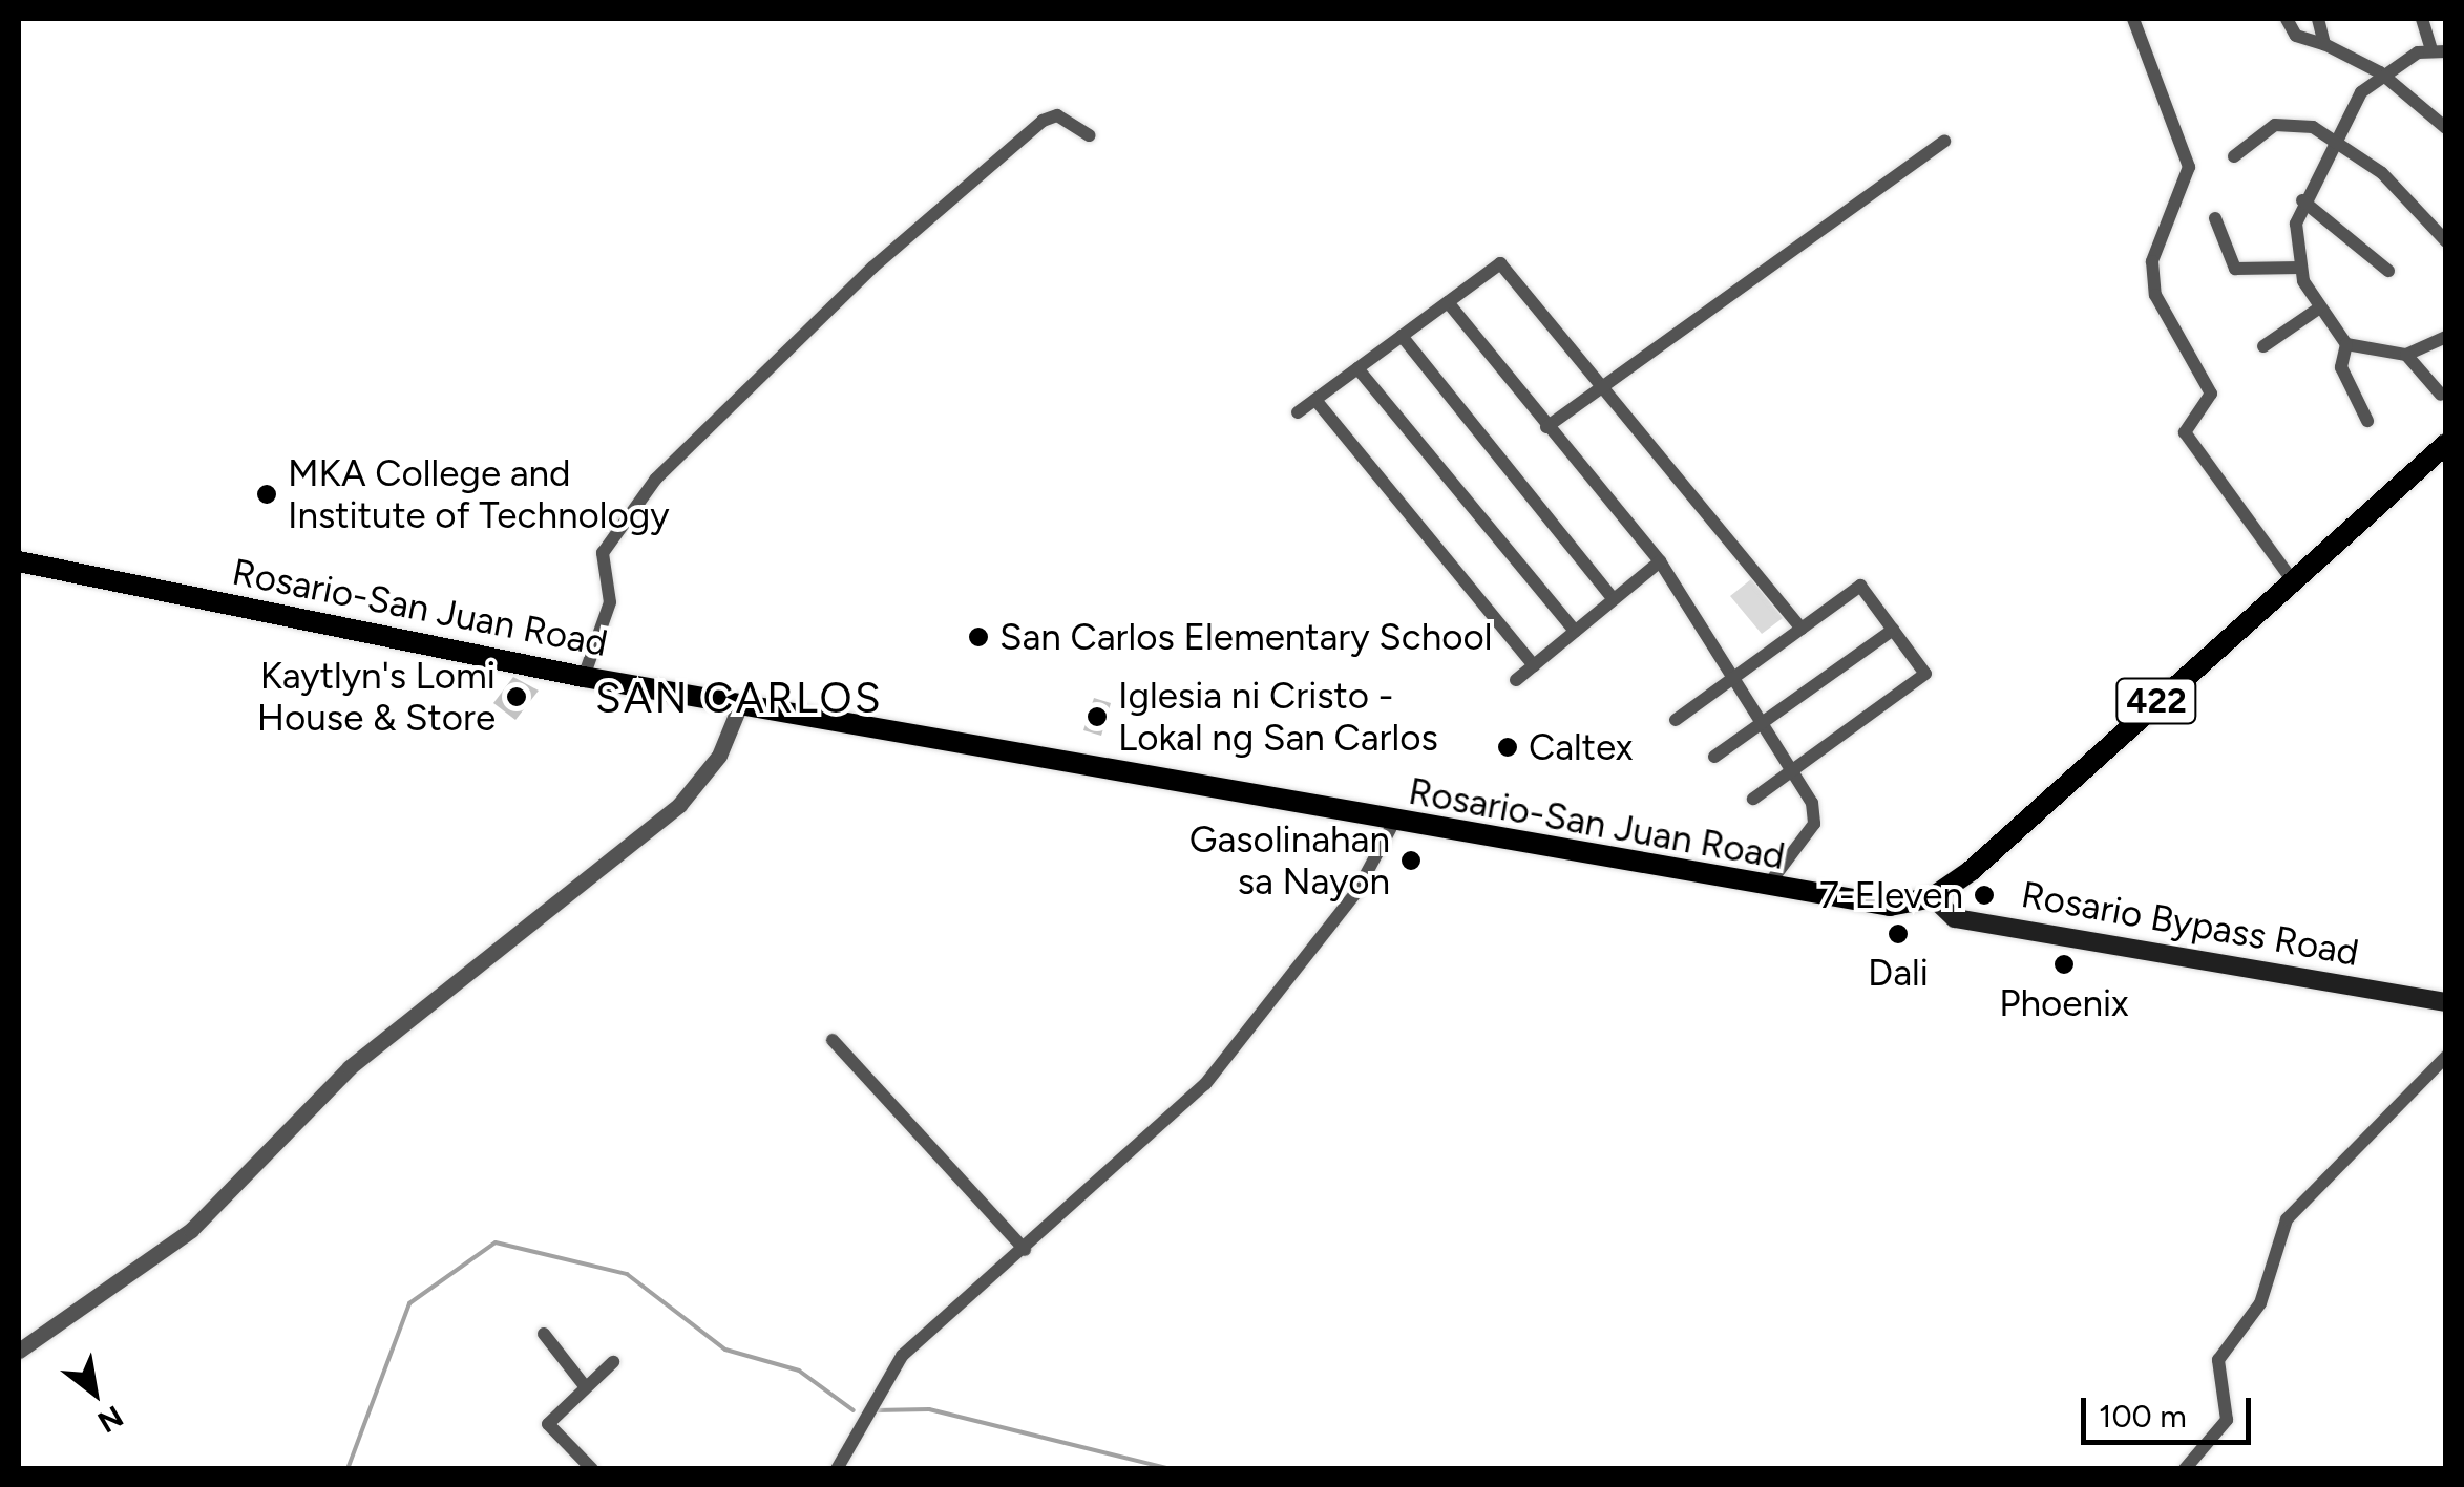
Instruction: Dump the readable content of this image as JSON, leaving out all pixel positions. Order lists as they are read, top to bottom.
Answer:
{
  "streets": {
    "main road": ["Rosario-San Juan Road", "422", "Rosario Bypass Road"]
  },
  "crossings": [
    ["Rosario-San Juan Road", "422"],
    ["Rosario-San Juan Road", "Rosario Bypass Road"],
    ["422", "Rosario Bypass Road"]
  ],
  "districts": ["SAN CARLOS"],
  "places": [
    "MKA College and Institute of Technology",
    "San Carlos Elementary School",
    "Kaytlyn's Lomi House & Store",
    "Iglesia ni Cristo - Lokal ng San Carlos",
    "Caltex",
    "Gasolinahan sa Nayon",
    "7-Eleven",
    "Dali",
    "Phoenix"
  ],
  "scale_bar": "100 m",
  "north": "bottom right"
}
